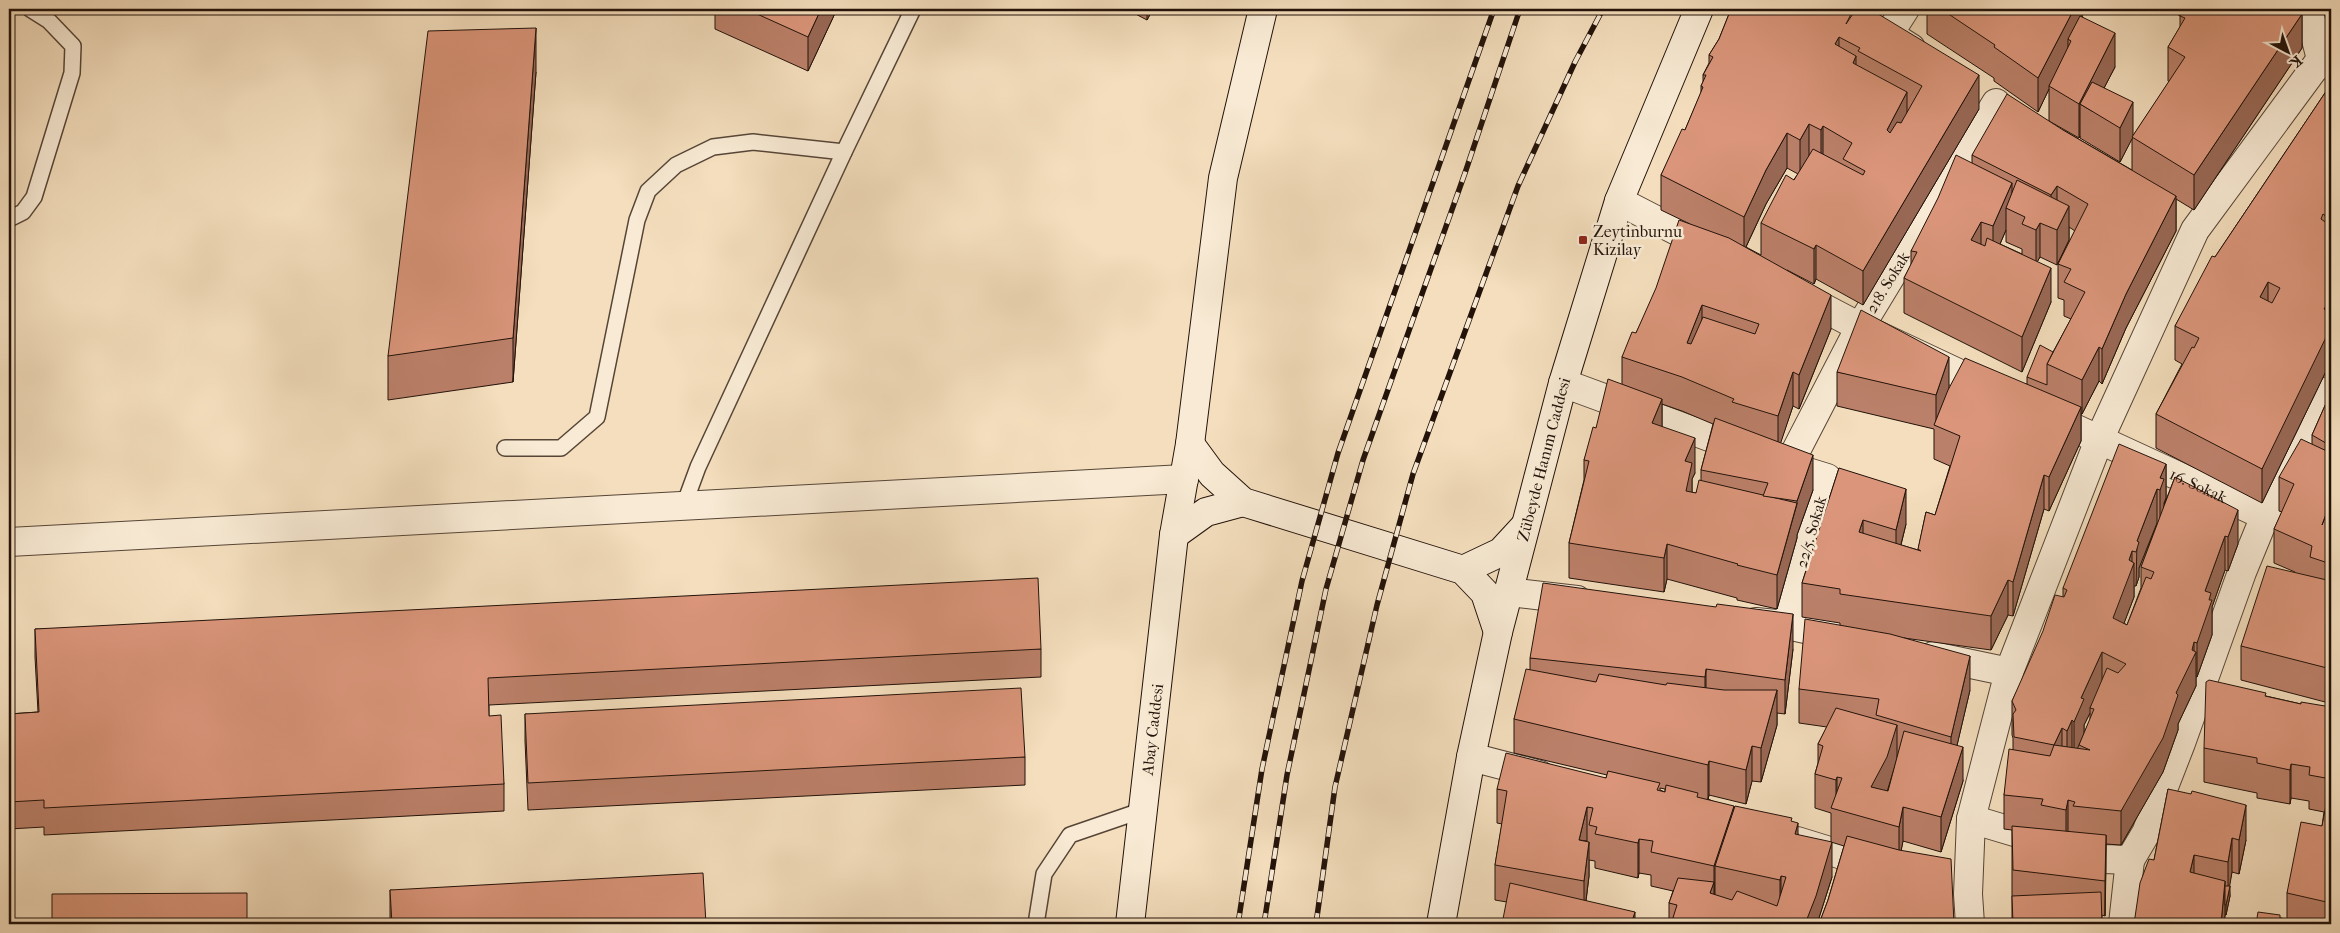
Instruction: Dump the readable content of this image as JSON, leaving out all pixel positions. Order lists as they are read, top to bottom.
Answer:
{
  "streets": {
    "street": [
      "218. Sokak",
      "Zübeyde Hanım Caddesi",
      "16. Sokak",
      "22/5. Sokak",
      "Abay Caddesi"
    ]
  },
  "crossings": [
    ["218. Sokak", "16. Sokak"],
    ["218. Sokak", "22/5. Sokak"],
    ["Zübeyde Hanım Caddesi", "22/5. Sokak"]
  ],
  "places": {
    "transit": ["Zeytinburnu Kizilay"]
  },
  "north": "bottom right"
}
